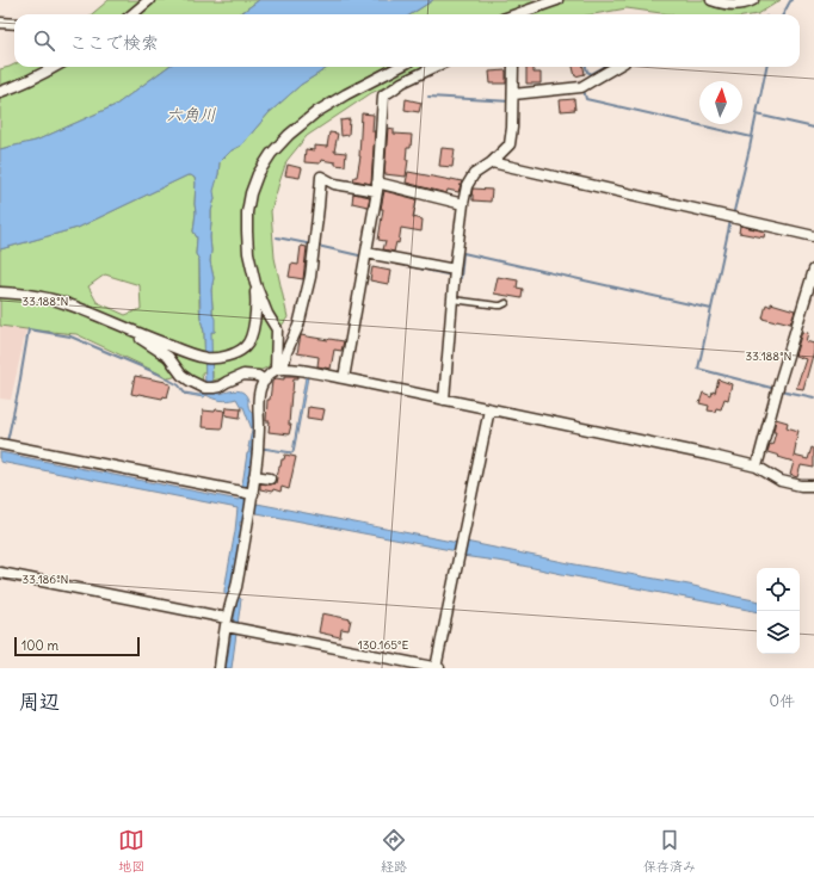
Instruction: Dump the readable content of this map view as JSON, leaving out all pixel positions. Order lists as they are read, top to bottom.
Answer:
{
  "water": ["六角川"],
  "scale_bar": "100 m",
  "north": "top",
  "page": {
    "search": "ここで検索",
    "scale": "100 m",
    "heading": ["周辺", "0件"],
    "nav": ["地図", "経路", "保存済み"]
  },
  "coordinates": ["33.188°N", "33.186°N", "130.165°E"]
}
